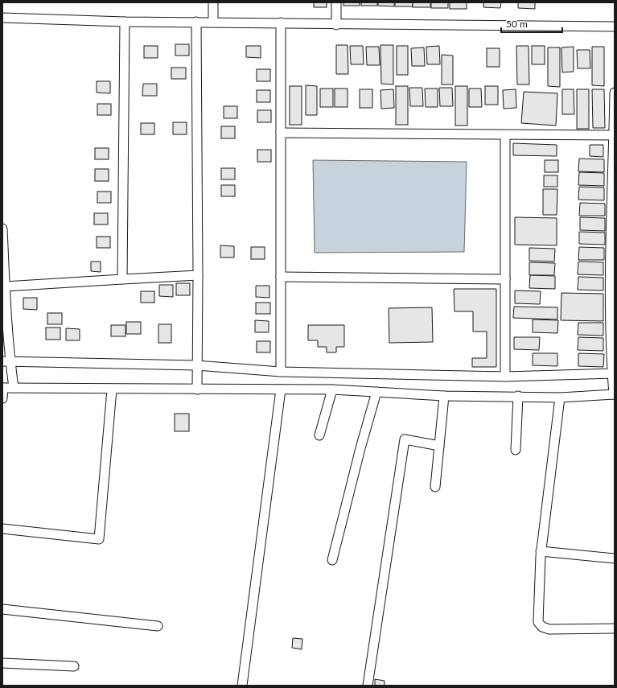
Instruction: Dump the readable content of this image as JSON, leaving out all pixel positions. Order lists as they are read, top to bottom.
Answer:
{
  "scale_bar": "50 m"
}
